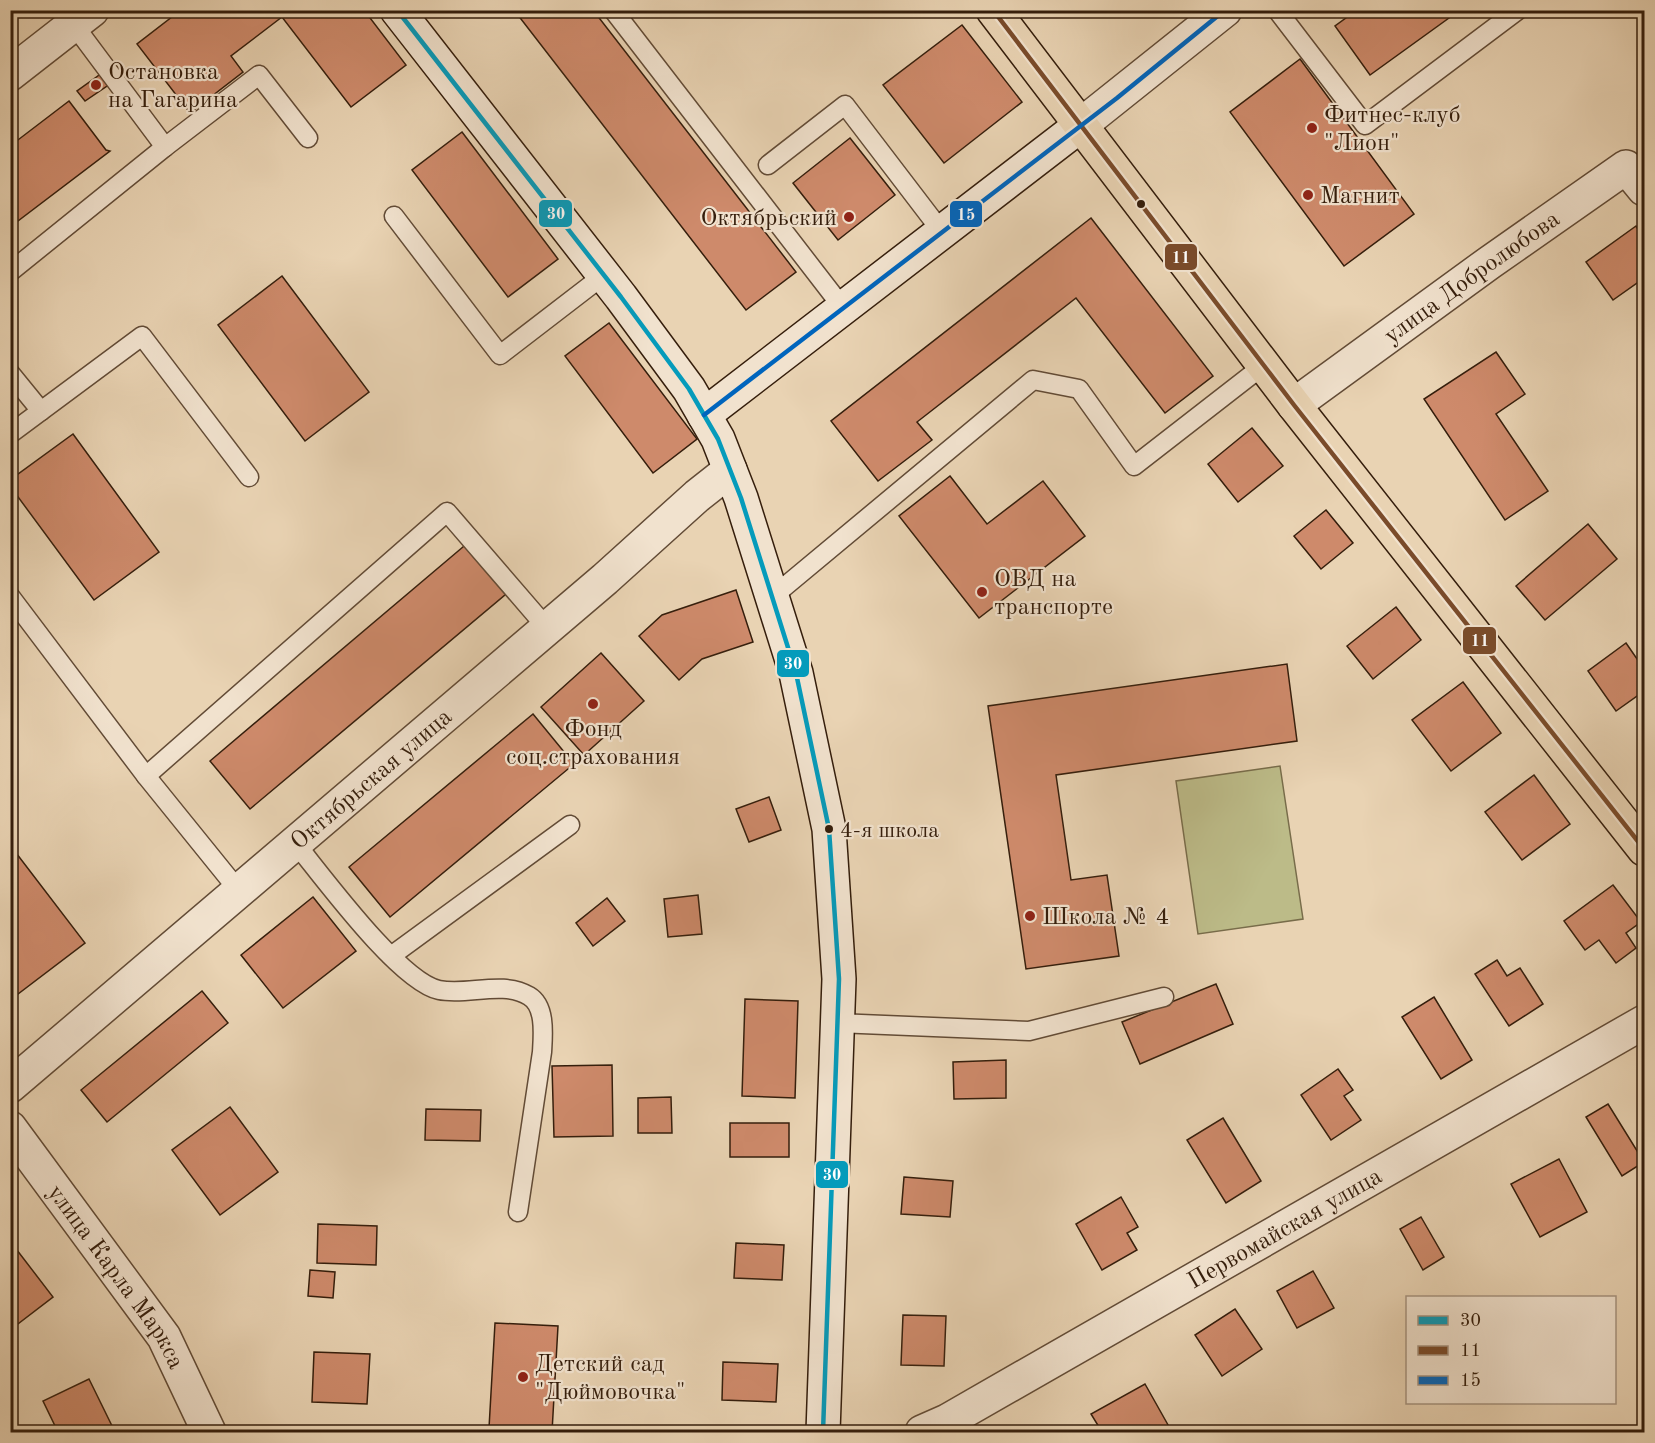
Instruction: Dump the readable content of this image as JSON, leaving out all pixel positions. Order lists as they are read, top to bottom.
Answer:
{
  "streets": {
    "street": [
      "улица Добролюбова",
      "Октябрьская улица",
      "Первомайская улица",
      "улица Карла Маркса"
    ]
  },
  "places": [
    "Остановка на Гагарина",
    "Фитнес-клуб \"Лион\"",
    "Магнит",
    "Октябрьский",
    "ОВД на транспорте",
    "Фонд соц.страхования",
    "4-я школа",
    "Школа № 4",
    "Детский сад \"Дюймовочка\""
  ],
  "lines": ["transit line 30", "transit line 11", "transit line 15"],
  "legend": ["30", "11", "15"]
}
